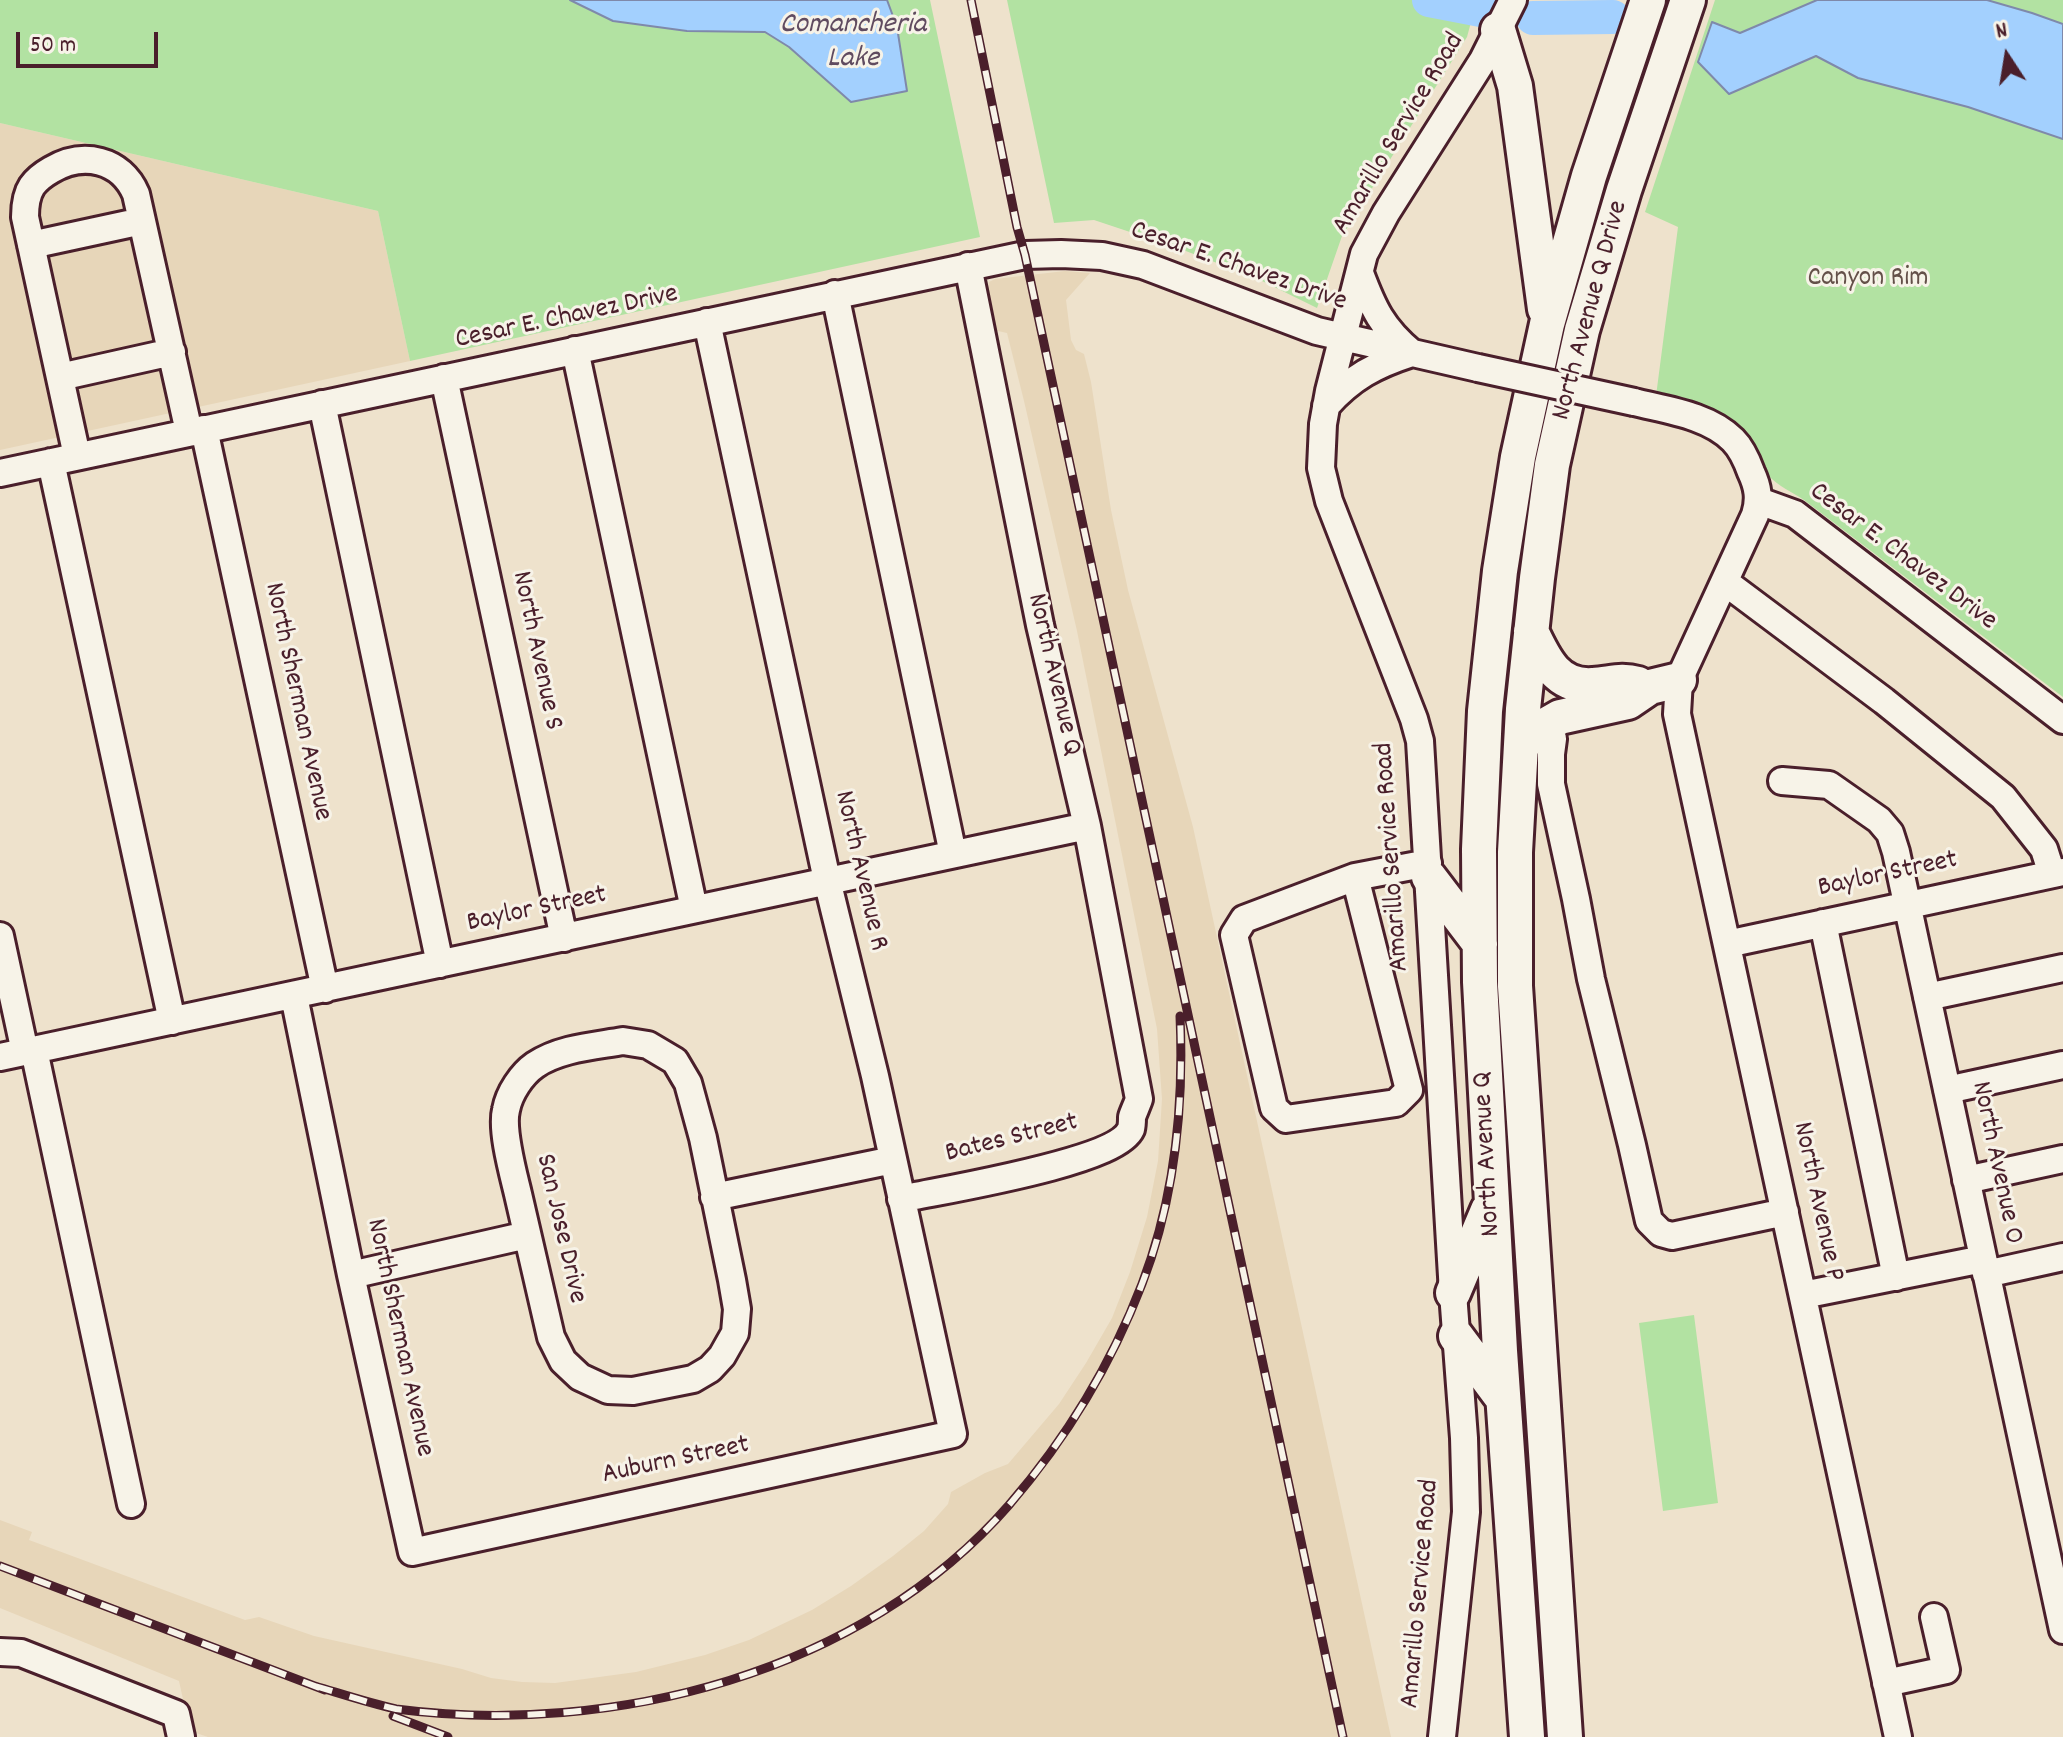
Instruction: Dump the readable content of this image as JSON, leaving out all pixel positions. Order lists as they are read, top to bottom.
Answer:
{
  "streets": {
    "main road": ["North Avenue Q Drive", "North Avenue Q"],
    "street": [
      "Amarillo Service Road",
      "Cesar E. Chavez Drive",
      "North Avenue S",
      "North Sherman Avenue",
      "North Avenue R",
      "Baylor Street",
      "Bates Street",
      "North Avenue O",
      "North Avenue P",
      "San Jose Drive",
      "Auburn Street"
    ]
  },
  "crossings": [
    ["Amarillo Service Road", "Cesar E. Chavez Drive"],
    ["Amarillo Service Road", "North Avenue Q Drive"],
    ["Cesar E. Chavez Drive", "North Avenue S"],
    ["Cesar E. Chavez Drive", "North Avenue Q"],
    ["Cesar E. Chavez Drive", "North Sherman Avenue"],
    ["Cesar E. Chavez Drive", "North Avenue R"],
    ["North Avenue Q Drive", "North Avenue Q"],
    ["North Avenue S", "Baylor Street"],
    ["North Avenue Q", "Baylor Street"],
    ["North Avenue Q", "Bates Street"],
    ["North Sherman Avenue", "Baylor Street"],
    ["North Sherman Avenue", "Auburn Street"],
    ["North Avenue R", "Baylor Street"],
    ["North Avenue R", "Bates Street"],
    ["North Avenue R", "Auburn Street"],
    ["Baylor Street", "North Avenue O"],
    ["Baylor Street", "North Avenue P"]
  ],
  "water": ["Comancheria Lake"],
  "parks": ["Canyon Rim"],
  "scale_bar": "50 m",
  "north": "top"
}
